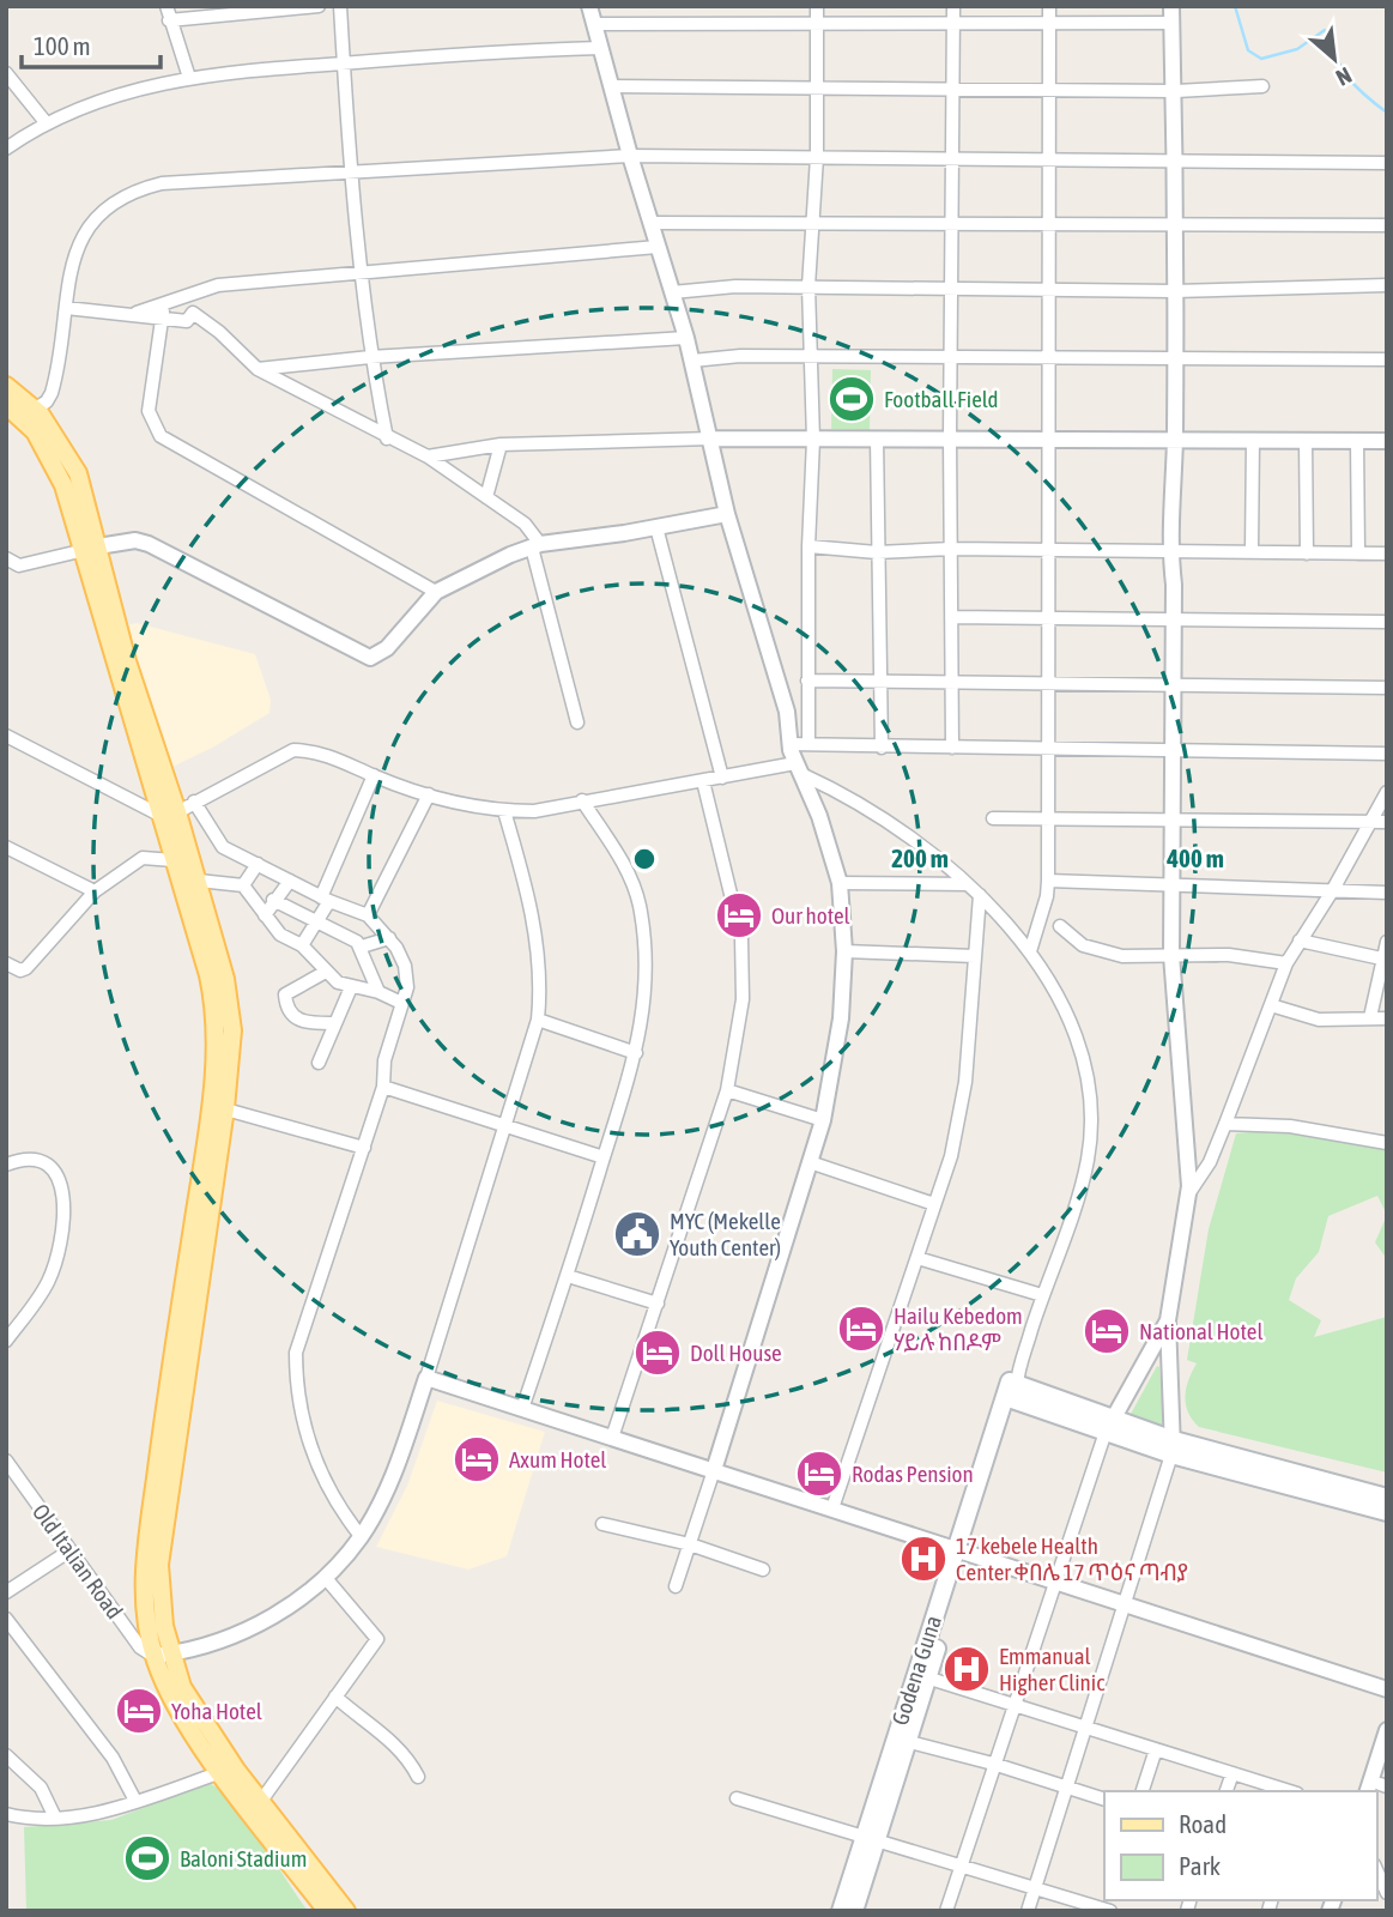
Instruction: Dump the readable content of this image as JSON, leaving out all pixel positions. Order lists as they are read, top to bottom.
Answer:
{
  "streets": {
    "main road": ["Godena Guna"],
    "street": ["Old Italian Road"]
  },
  "places": {
    "sports": ["Football Field", "Baloni Stadium"],
    "hotel": [
      "Our hotel",
      "Hailu Kebedom ሃይሉ ከበዶም",
      "National Hotel",
      "Doll House",
      "Axum Hotel",
      "Rodas Pension",
      "Yoha Hotel"
    ],
    "public building": ["MYC (Mekelle Youth Center)"],
    "hospital": ["17 kebele Health Center ቀበሌ 17 ጥዕና ጣብያ", "Emmanual Higher Clinic"]
  },
  "legend": ["Road", "Park"],
  "scale_bar": "100 m",
  "north": "bottom right",
  "rings": ["200 m", "400 m"]
}
